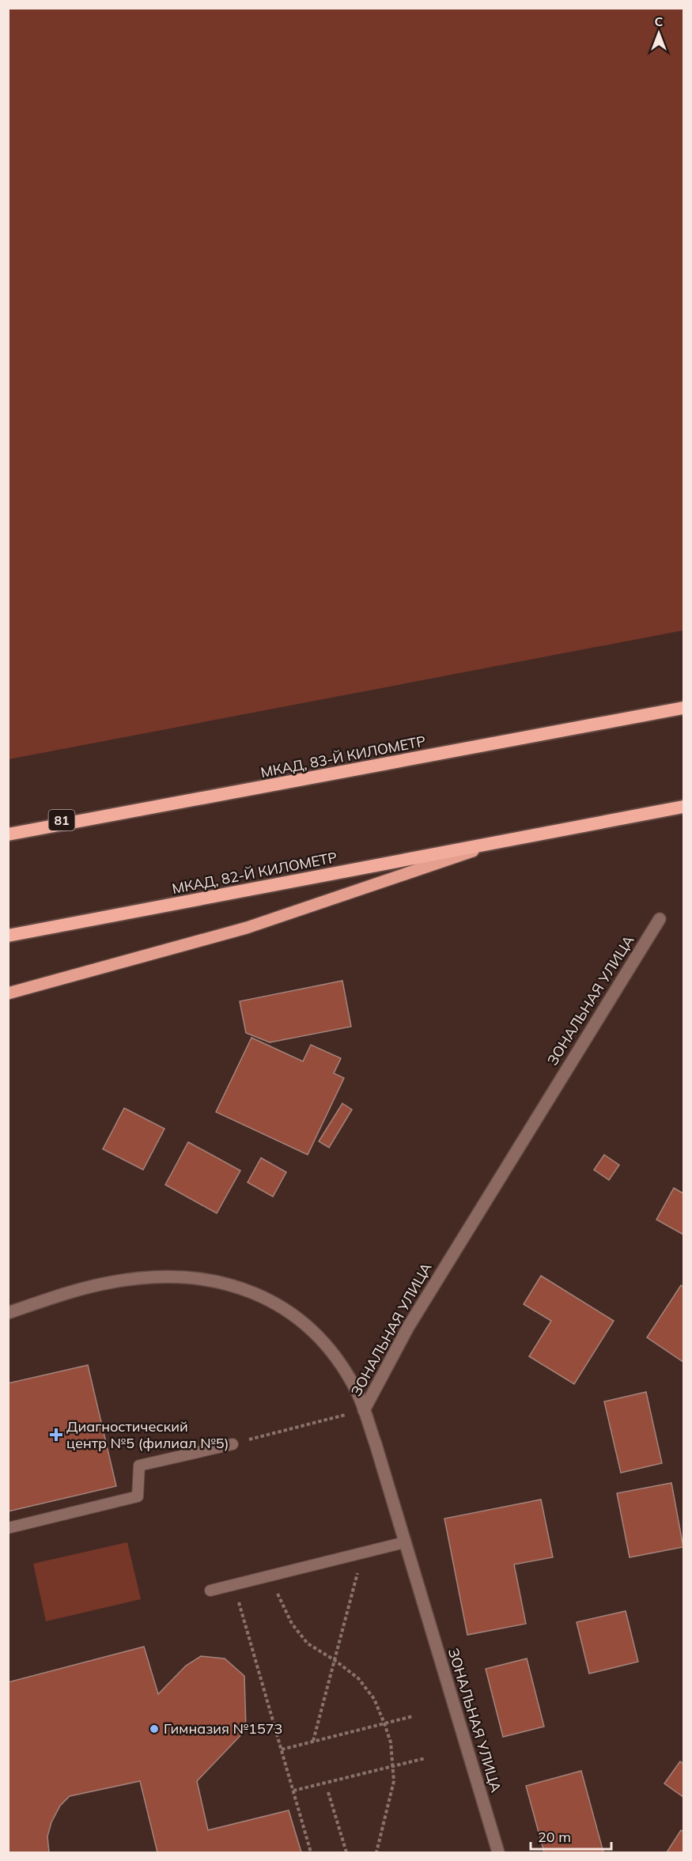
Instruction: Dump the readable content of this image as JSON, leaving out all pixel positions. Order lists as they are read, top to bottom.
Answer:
{
  "streets": {
    "highway": ["МКАД, 83-Й КИЛОМЕТР", "81", "МКАД, 82-Й КИЛОМЕТР"],
    "street": ["ЗОНАЛЬНАЯ УЛИЦА"]
  },
  "crossings": [
    ["МКАД, 83-Й КИЛОМЕТР", "81"]
  ],
  "places": {
    "health": ["Диагностический центр №5 (филиал №5)"],
    "other": ["Гимназия №1573"]
  },
  "scale_bar": "20 m",
  "north": "top"
}
